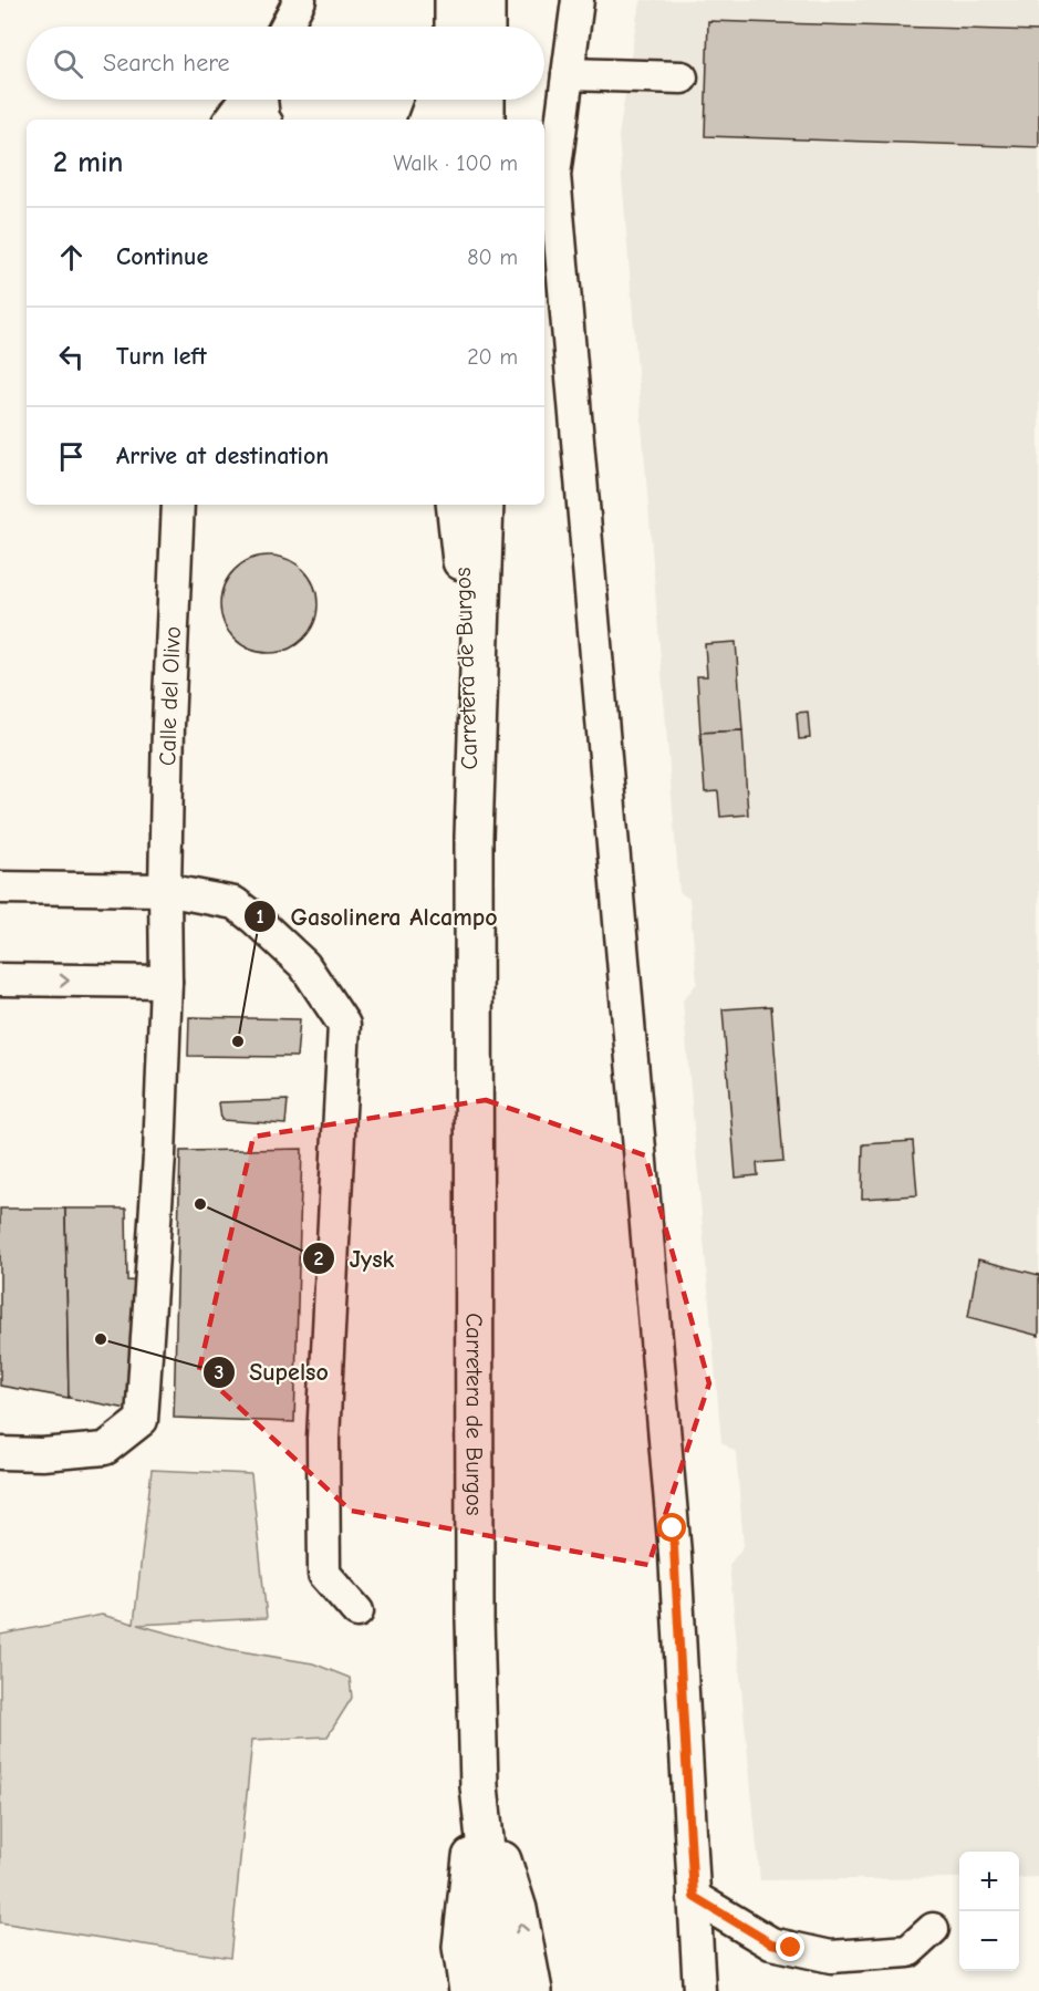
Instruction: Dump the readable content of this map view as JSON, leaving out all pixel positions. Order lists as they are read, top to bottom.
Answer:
{
  "streets": {
    "highway": ["Carretera de Burgos"],
    "street": ["Calle del Olivo"]
  },
  "places": ["Gasolinera Alcampo", "Jysk", "Supelso"],
  "page": {
    "search": "Search here",
    "heading": ["2 min", "Walk · 100 m"],
    "list": [
      ["Continue", "80 m"],
      ["Turn left", "20 m"],
      "Arrive at destination"
    ],
    "map_buttons": ["+", "−"]
  }
}
